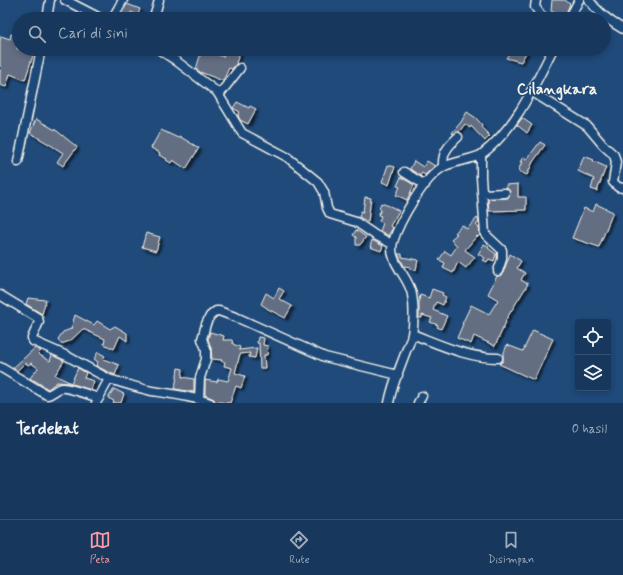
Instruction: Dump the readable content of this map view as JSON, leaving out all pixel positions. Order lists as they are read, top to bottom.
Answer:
{
  "districts": ["Cilangkara"],
  "page": {
    "search": "Cari di sini",
    "heading": ["Terdekat", "0 hasil"],
    "nav": ["Peta", "Rute", "Disimpan"]
  }
}
